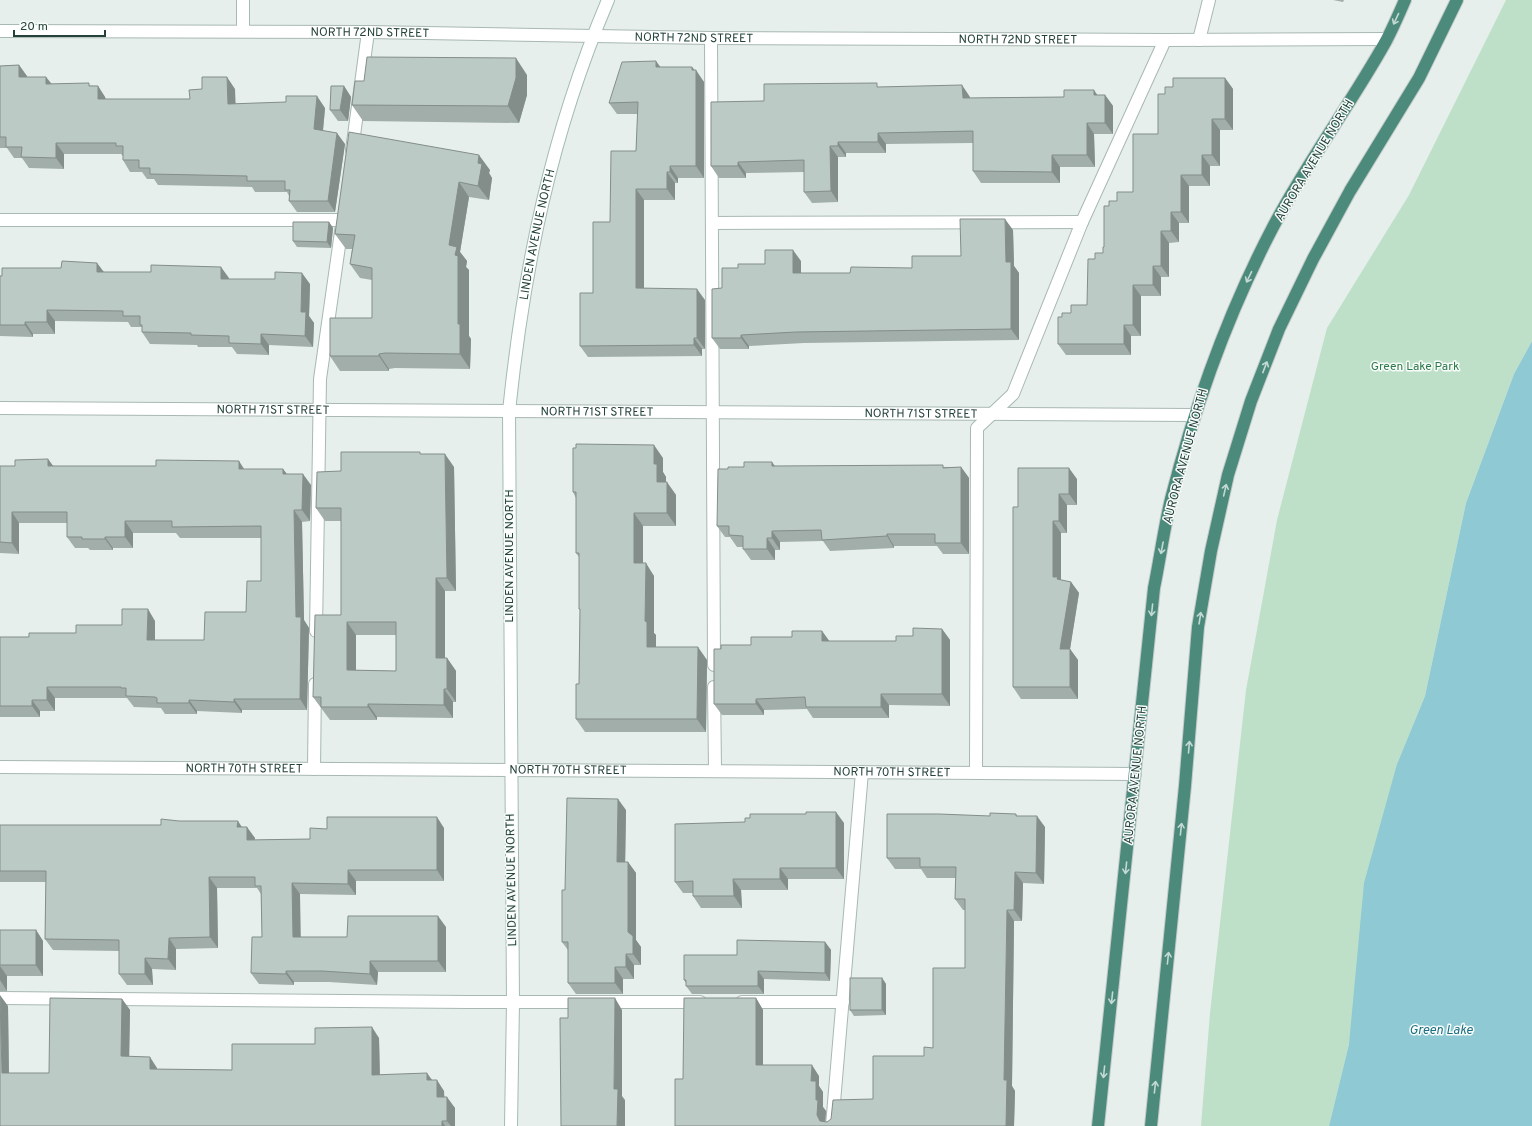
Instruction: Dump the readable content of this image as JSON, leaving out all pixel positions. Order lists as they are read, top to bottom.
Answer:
{
  "streets": {
    "highway": ["AURORA AVENUE NORTH"],
    "street": [
      "NORTH 72ND STREET",
      "LINDEN AVENUE NORTH",
      "NORTH 71ST STREET",
      "NORTH 70TH STREET"
    ]
  },
  "crossings": [
    ["NORTH 72ND STREET", "AURORA AVENUE NORTH"],
    ["NORTH 72ND STREET", "LINDEN AVENUE NORTH"],
    ["AURORA AVENUE NORTH", "NORTH 71ST STREET"],
    ["AURORA AVENUE NORTH", "NORTH 70TH STREET"],
    ["LINDEN AVENUE NORTH", "NORTH 71ST STREET"],
    ["LINDEN AVENUE NORTH", "NORTH 70TH STREET"]
  ],
  "water": ["Green Lake"],
  "parks": ["Green Lake Park"],
  "scale_bar": "20 m"
}
